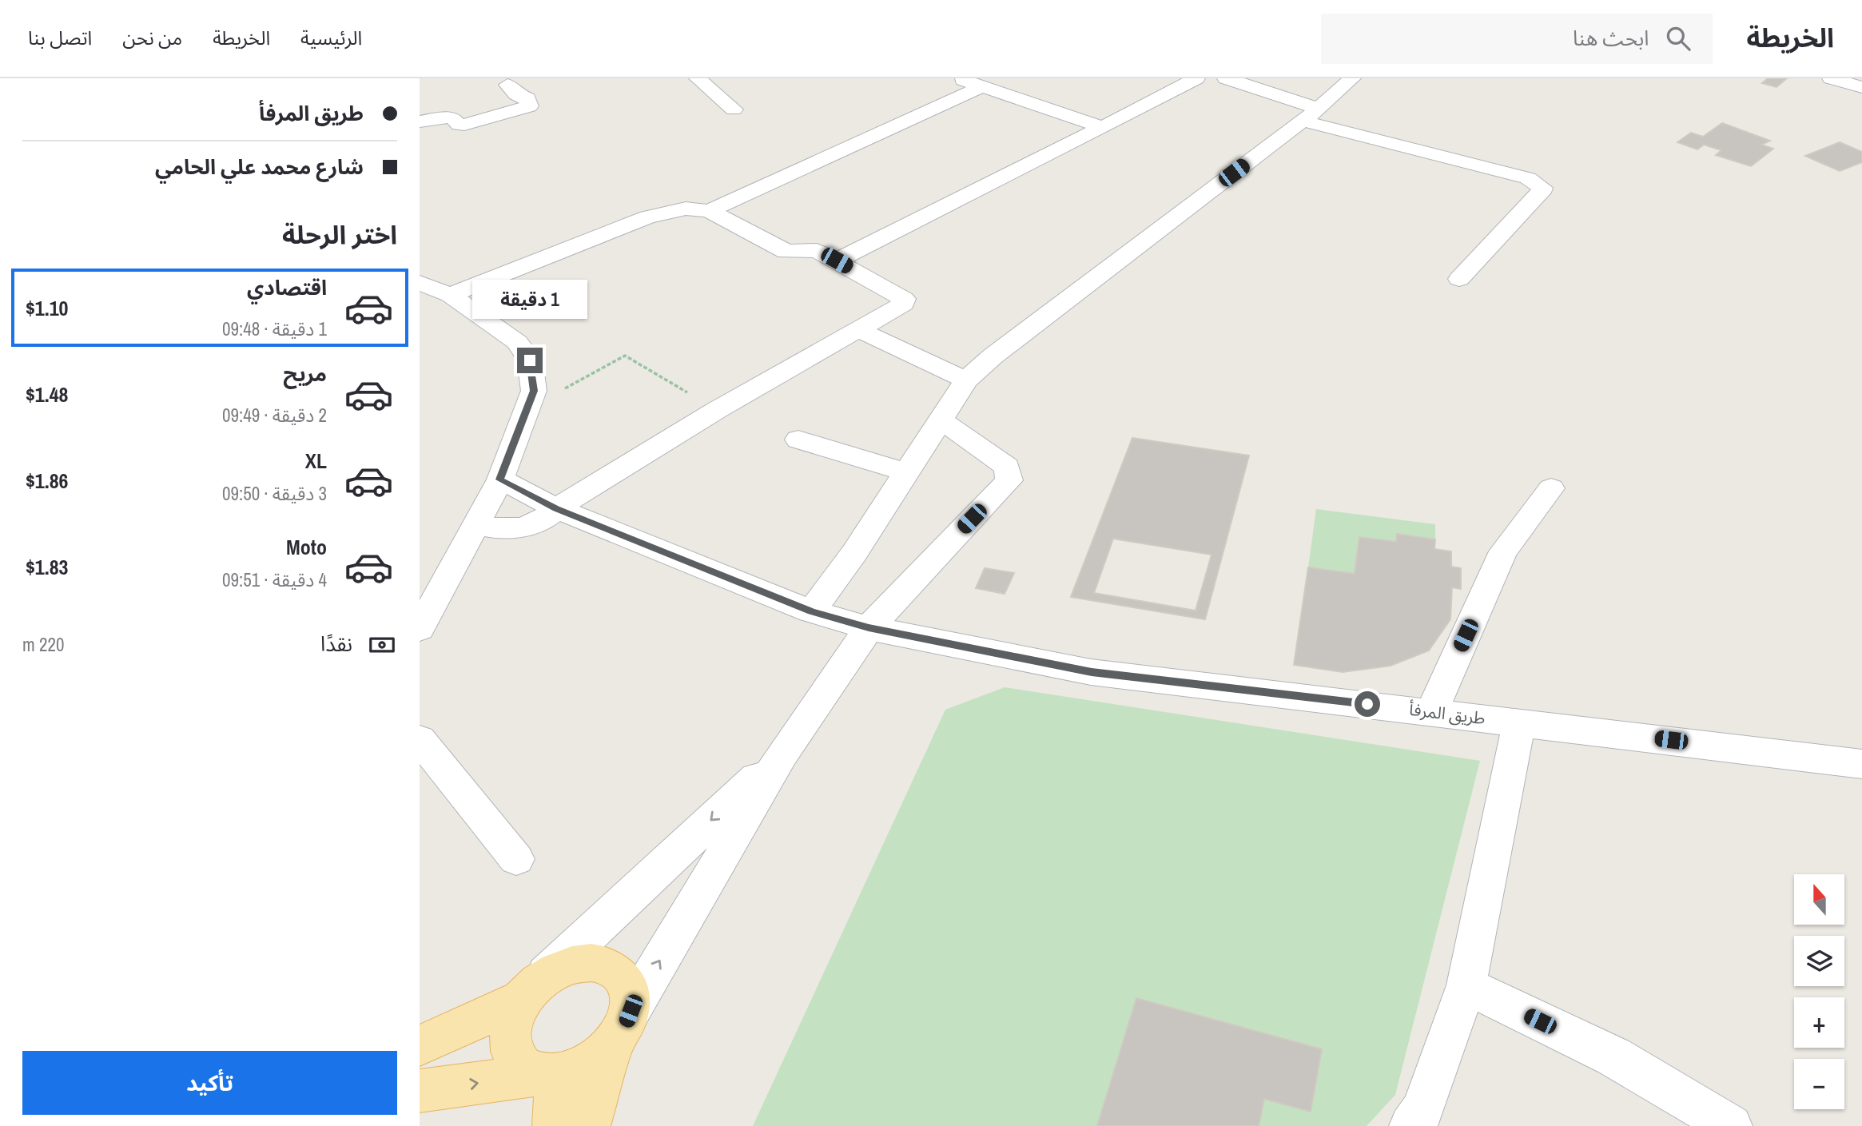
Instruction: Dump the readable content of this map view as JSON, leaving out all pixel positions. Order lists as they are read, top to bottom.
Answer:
{
  "streets": {
    "street": ["طريق المرفأ"]
  },
  "north": "top",
  "page": {
    "header": "الخريطة",
    "search": "ابحث هنا",
    "nav": [
      "الرئيسية",
      "الخريطة",
      "من نحن",
      "اتصل بنا"
    ],
    "banner": ["طريق المرفأ", "شارع محمد علي الحامي"],
    "heading": "اختر الرحلة",
    "list": [
      {
        "name": "اقتصادي",
        "note": "1 دقيقة · 09:48",
        "value": "$1.10"
      },
      {
        "name": "مريح",
        "note": "2 دقيقة · 09:49",
        "value": "$1.48"
      },
      {
        "name": "XL",
        "note": "3 دقيقة · 09:50",
        "value": "$1.86"
      },
      {
        "name": "Moto",
        "note": "4 دقيقة · 09:51",
        "value": "$1.83"
      }
    ],
    "bubble": "1 دقيقة",
    "pay": ["نقدًا", "220 m"],
    "map_buttons": ["+", "−"],
    "buttons": "تأكيد"
  }
}
